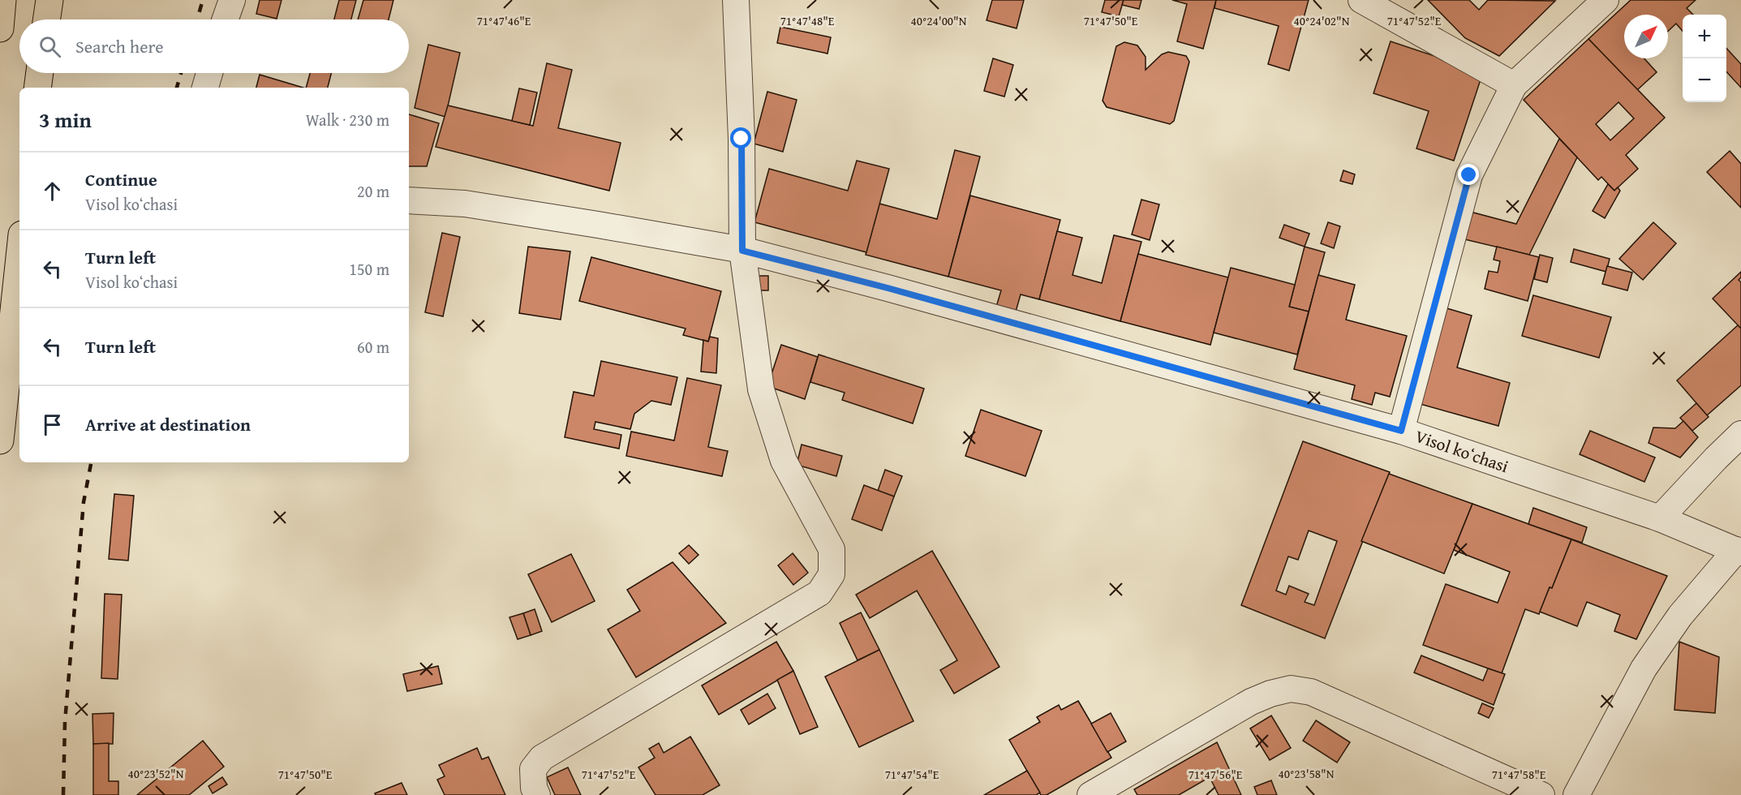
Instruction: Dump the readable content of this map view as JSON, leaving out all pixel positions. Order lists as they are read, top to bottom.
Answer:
{
  "streets": {
    "street": ["Visol koʻchasi"]
  },
  "north": "top right",
  "page": {
    "map_buttons": ["+", "−"],
    "search": "Search here",
    "heading": ["3 min", "Walk · 230 m"],
    "list": [
      ["Continue", "Visol koʻchasi", "20 m"],
      ["Turn left", "Visol koʻchasi", "150 m"],
      ["Turn left", "60 m"],
      "Arrive at destination"
    ]
  },
  "coordinates": [
    "71°47'46\"E",
    "71°47'48\"E",
    "71°47'50\"E",
    "71°47'52\"E",
    "40°24'00\"N",
    "40°24'02\"N",
    "40°23'52\"N",
    "40°23'58\"N",
    "71°47'54\"E",
    "71°47'56\"E",
    "71°47'58\"E"
  ]
}
